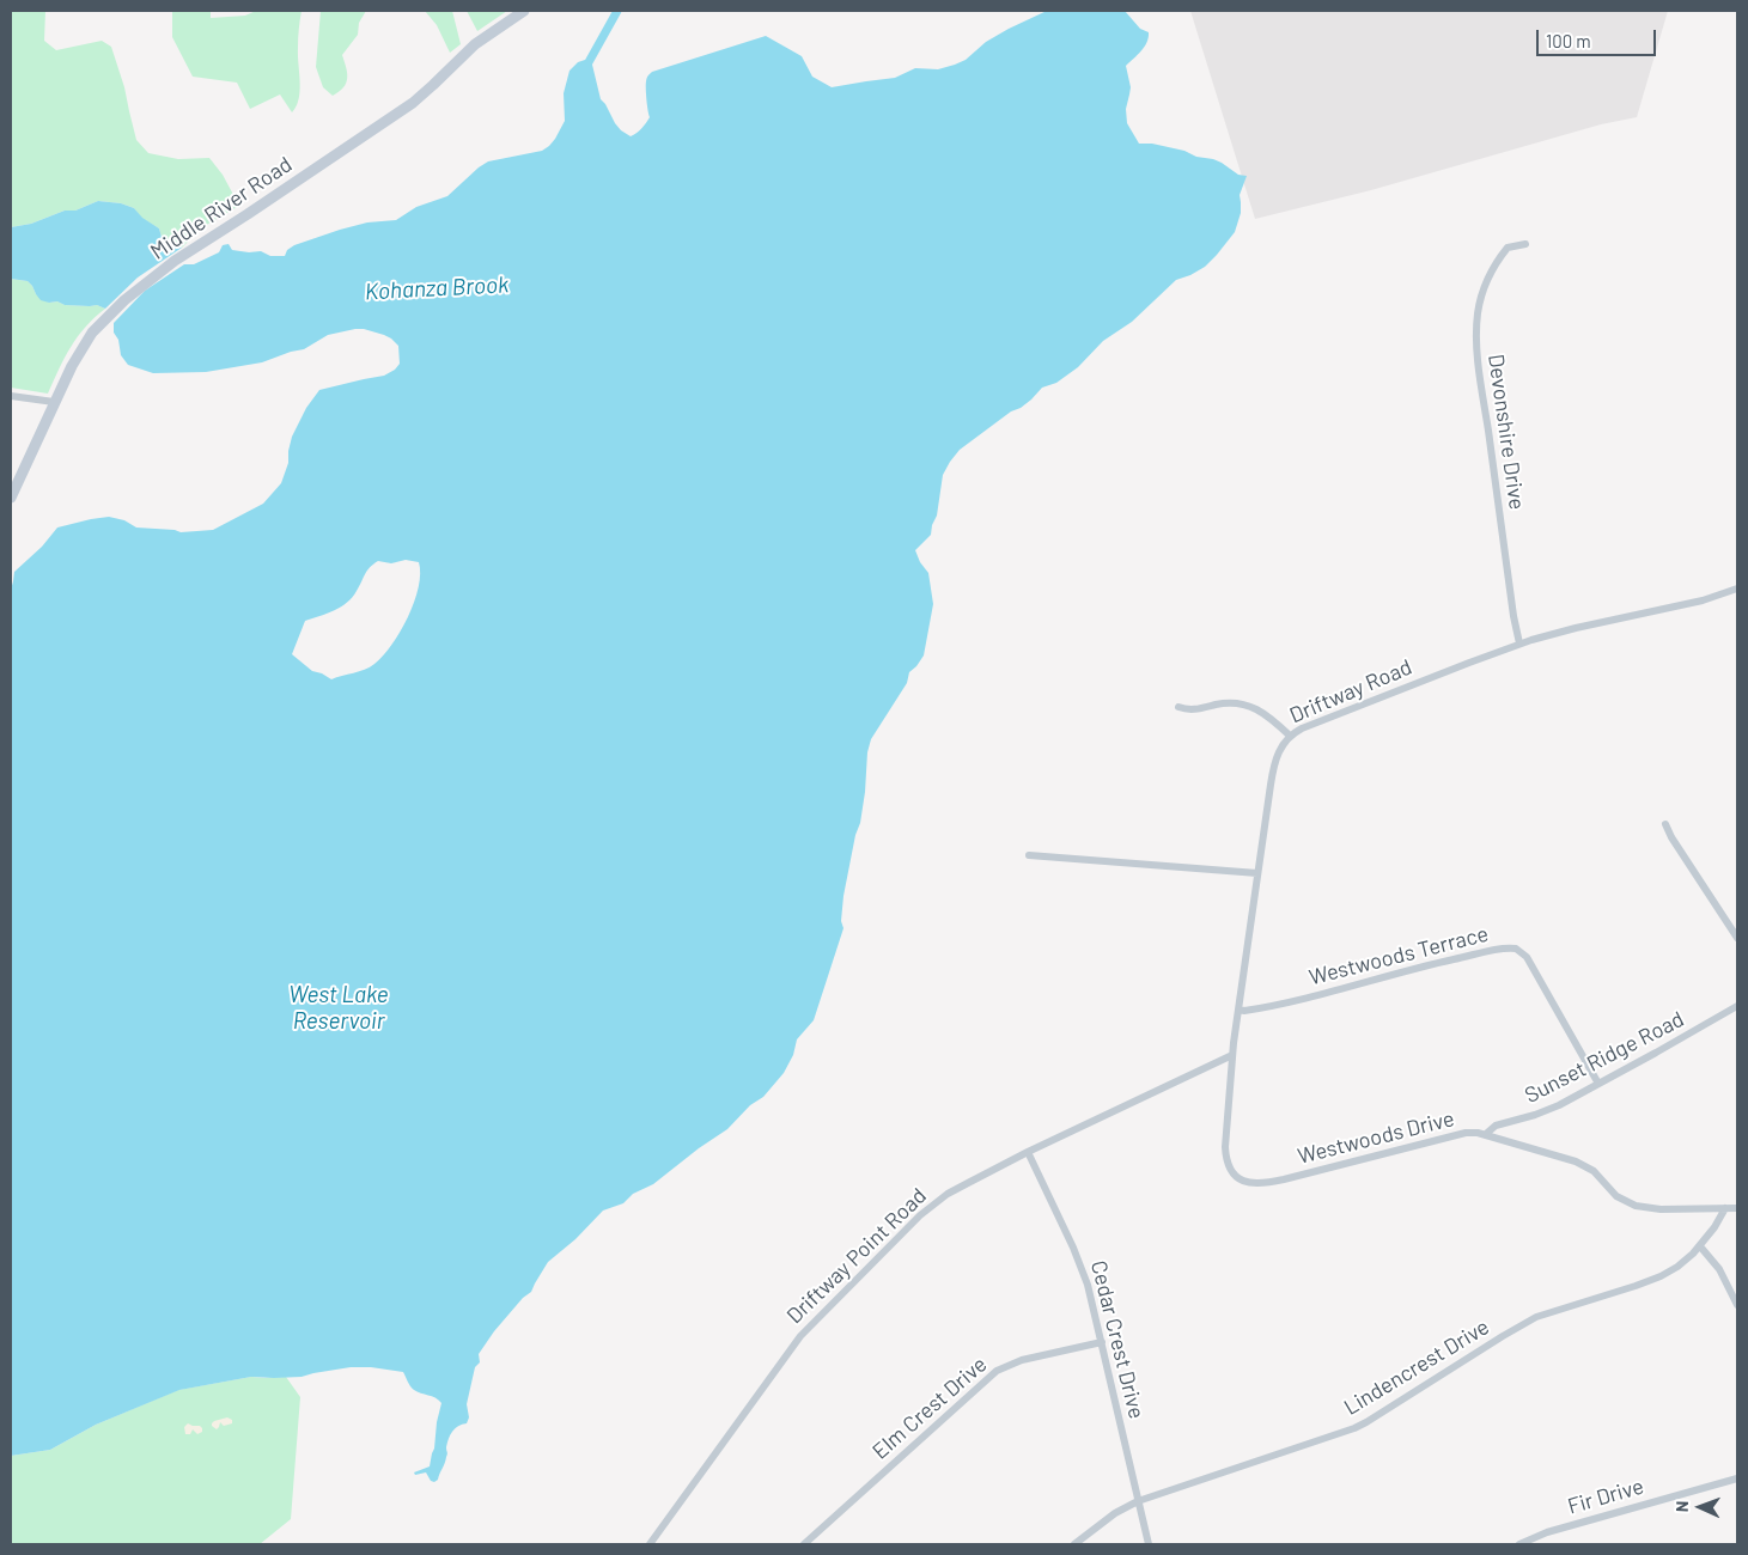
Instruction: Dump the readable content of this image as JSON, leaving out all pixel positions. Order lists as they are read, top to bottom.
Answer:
{
  "streets": {
    "main road": ["Middle River Road"],
    "street": [
      "Devonshire Drive",
      "Driftway Road",
      "Westwoods Terrace",
      "Sunset Ridge Road",
      "Westwoods Drive",
      "Driftway Point Road",
      "Cedar Crest Drive",
      "Lindencrest Drive",
      "Elm Crest Drive",
      "Fir Drive"
    ]
  },
  "crossings": [
    ["Devonshire Drive", "Driftway Road"],
    ["Driftway Road", "Westwoods Terrace"],
    ["Driftway Road", "Westwoods Drive"],
    ["Driftway Road", "Driftway Point Road"],
    ["Westwoods Terrace", "Sunset Ridge Road"],
    ["Sunset Ridge Road", "Westwoods Drive"],
    ["Westwoods Drive", "Driftway Point Road"],
    ["Westwoods Drive", "Lindencrest Drive"],
    ["Driftway Point Road", "Cedar Crest Drive"],
    ["Cedar Crest Drive", "Lindencrest Drive"],
    ["Cedar Crest Drive", "Elm Crest Drive"]
  ],
  "water": ["Kohanza Brook", "West Lake Reservoir"],
  "scale_bar": "100 m",
  "north": "left"
}
